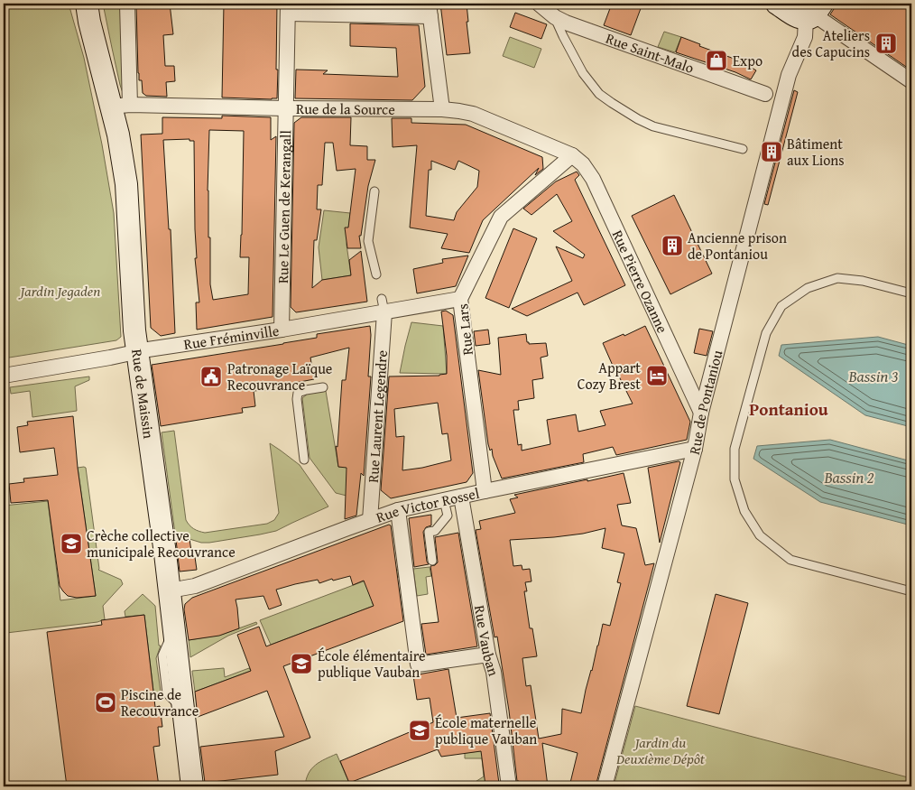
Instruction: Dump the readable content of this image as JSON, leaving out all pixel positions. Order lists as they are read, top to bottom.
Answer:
{
  "streets": {
    "street": [
      "Rue Saint-Malo",
      "Rue de la Source",
      "Rue Le Guen de Kerangall",
      "Rue Pierre Ozanne",
      "Rue Lars",
      "Rue Fréminville",
      "Rue de Maissin",
      "Rue de Pontaniou",
      "Rue Laurent Legendre",
      "Rue Victor Rossel",
      "Rue Vauban"
    ]
  },
  "crossings": [
    ["Rue de la Source", "Rue Le Guen de Kerangall"],
    ["Rue de la Source", "Rue Pierre Ozanne"],
    ["Rue de la Source", "Rue Lars"],
    ["Rue de la Source", "Rue de Maissin"],
    ["Rue Le Guen de Kerangall", "Rue Fréminville"],
    ["Rue Pierre Ozanne", "Rue Lars"],
    ["Rue Pierre Ozanne", "Rue de Pontaniou"],
    ["Rue Lars", "Rue Fréminville"],
    ["Rue Lars", "Rue Victor Rossel"],
    ["Rue Fréminville", "Rue de Maissin"],
    ["Rue Fréminville", "Rue Laurent Legendre"],
    ["Rue de Maissin", "Rue Victor Rossel"],
    ["Rue de Pontaniou", "Rue Victor Rossel"],
    ["Rue Laurent Legendre", "Rue Victor Rossel"],
    ["Rue Victor Rossel", "Rue Vauban"]
  ],
  "districts": ["Pontaniou"],
  "water": ["Bassin 3", "Bassin 2"],
  "parks": ["Jardin Jegaden", "Jardin du Deuxième Dépôt"],
  "places": {
    "building": ["Ateliers des Capucins", "Bâtiment aux Lions", "Ancienne prison de Pontaniou"],
    "shop": ["Expo"],
    "hotel": ["Appart Cozy Brest"],
    "public building": ["Patronage Laïque Recouvrance"],
    "school or university": ["Crèche collective municipale Recouvrance", "École élémentaire publique Vauban", "École maternelle publique Vauban"],
    "sports": ["Piscine de Recouvrance"]
  }
}
